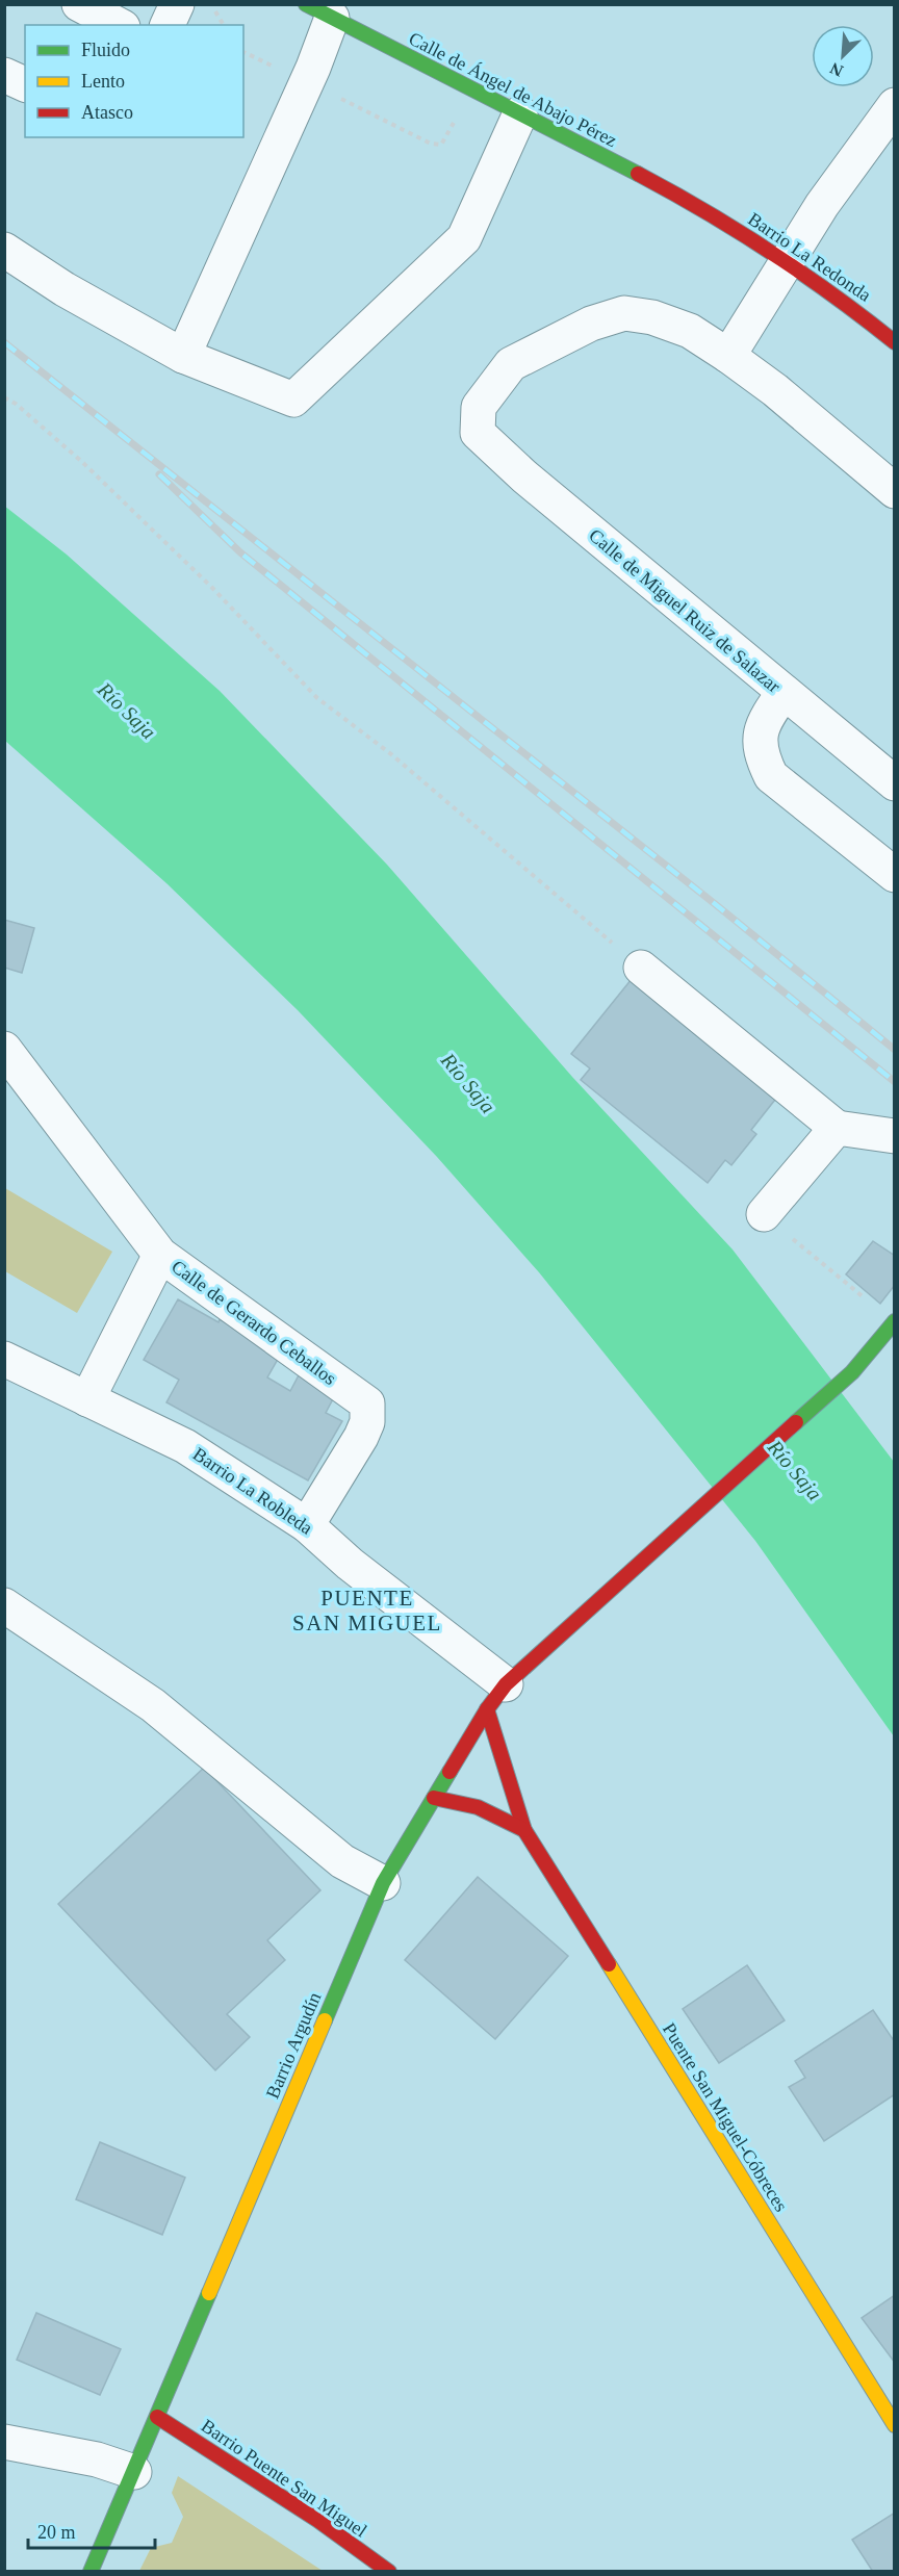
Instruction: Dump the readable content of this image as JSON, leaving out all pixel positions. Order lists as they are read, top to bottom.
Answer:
{
  "streets": {
    "main road": [
      "Calle de Ángel de Abajo Pérez",
      "Barrio La Redonda",
      "Barrio Argudín",
      "Puente San Miguel-Cóbreces",
      "Barrio Puente San Miguel"
    ],
    "street": ["Calle de Miguel Ruiz de Salazar", "Calle de Gerardo Ceballos", "Barrio La Robleda"]
  },
  "crossings": [
    ["Calle de Ángel de Abajo Pérez", "Barrio La Redonda"],
    ["Calle de Gerardo Ceballos", "Barrio La Robleda"],
    ["Barrio La Robleda", "Barrio Argudín"],
    ["Barrio La Robleda", "Puente San Miguel-Cóbreces"],
    ["Barrio Argudín", "Puente San Miguel-Cóbreces"],
    ["Barrio Argudín", "Barrio Puente San Miguel"]
  ],
  "districts": ["PUENTE SAN MIGUEL"],
  "water": ["Río Saja"],
  "legend": ["Fluido", "Lento", "Atasco"],
  "scale_bar": "20 m",
  "north": "bottom left"
}
